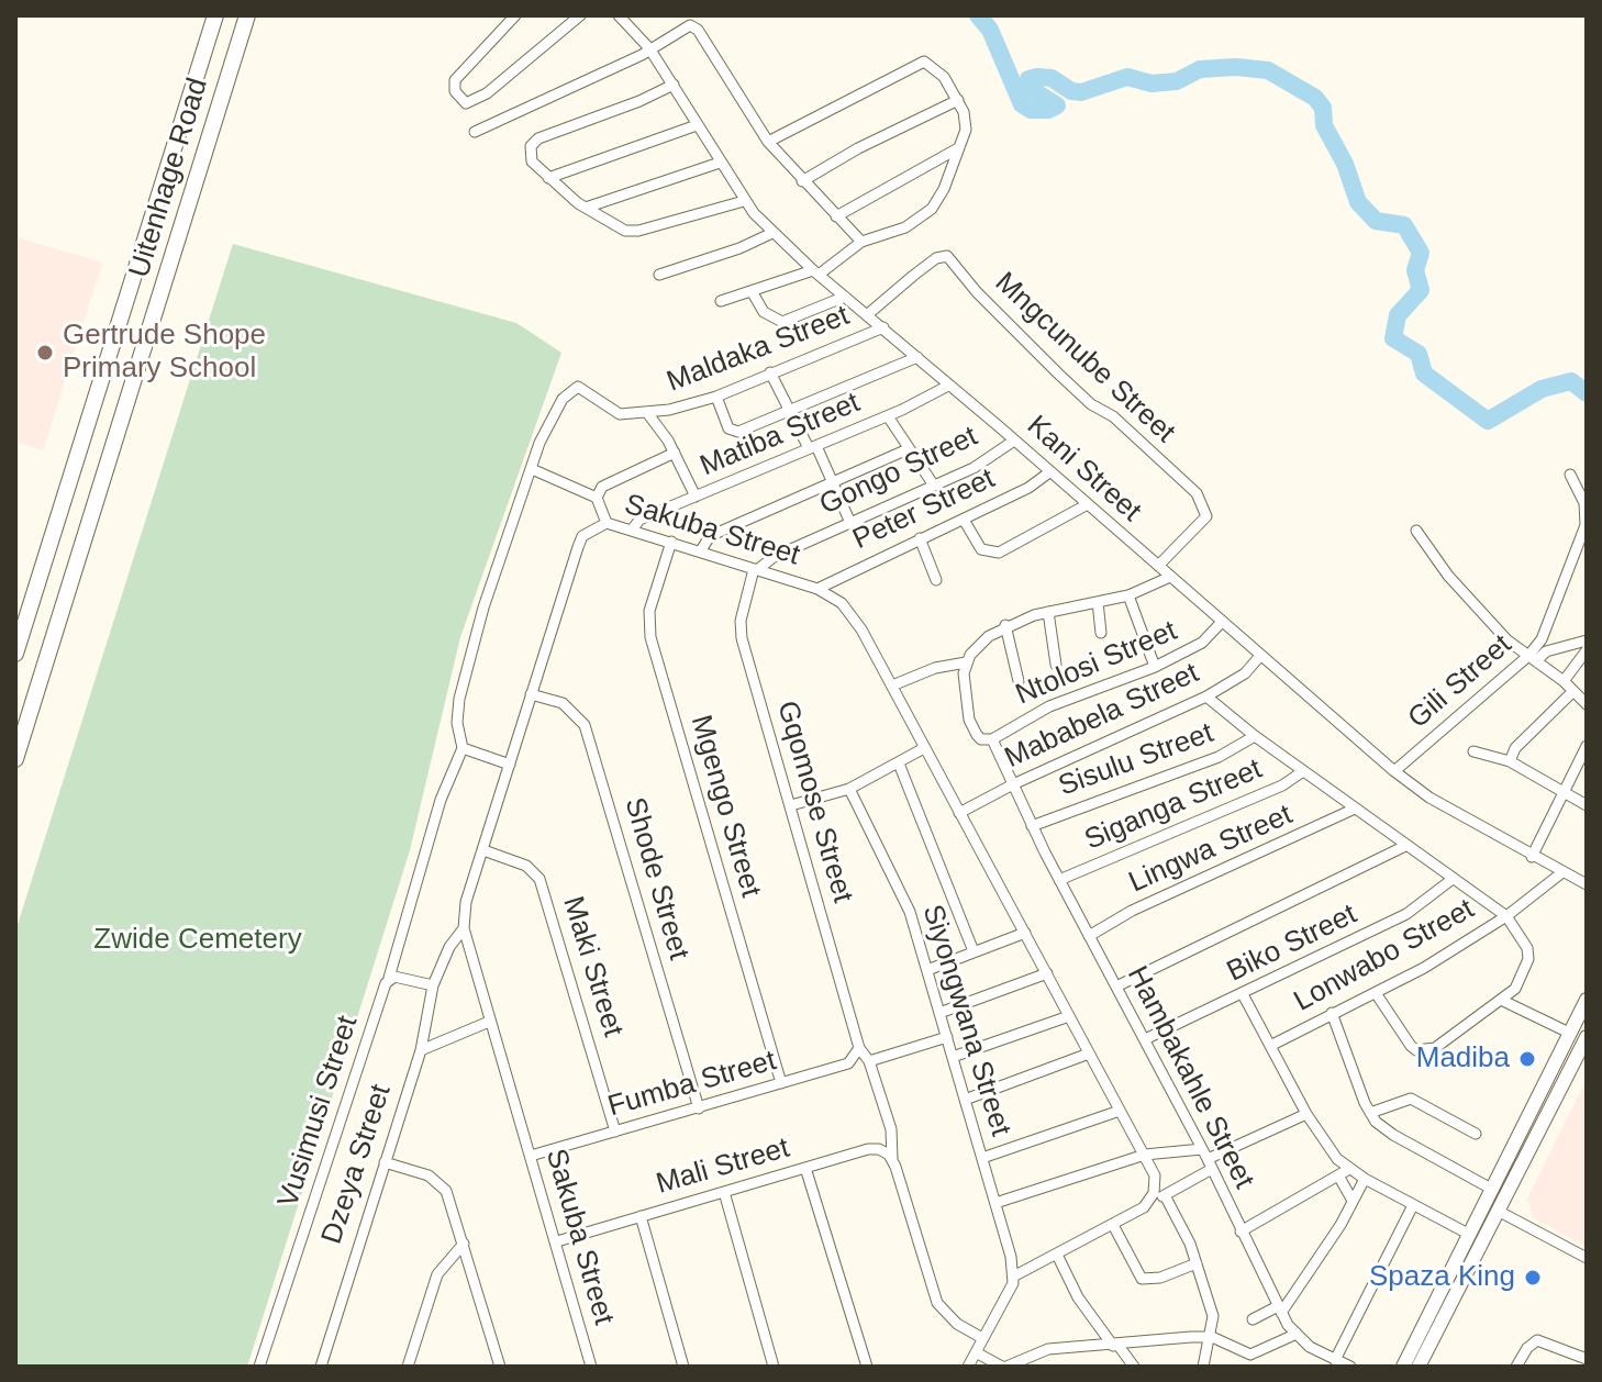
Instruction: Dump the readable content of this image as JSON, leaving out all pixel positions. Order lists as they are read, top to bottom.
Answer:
{
  "streets": {
    "main road": ["Uitenhage Road"],
    "street": [
      "Maldaka Street",
      "Mngcunube Street",
      "Matiba Street",
      "Kani Street",
      "Gongo Street",
      "Peter Street",
      "Sakuba Street",
      "Ntolosi Street",
      "Gili Street",
      "Mababela Street",
      "Sisulu Street",
      "Gqomose Street",
      "Siganga Street",
      "Mgengo Street",
      "Lingwa Street",
      "Shode Street",
      "Biko Street",
      "Lonwabo Street",
      "Maki Street",
      "Siyongwana Street",
      "Hambakahle Street",
      "Fumba Street",
      "Vusimusi Street",
      "Dzeya Street",
      "Mali Street"
    ]
  },
  "crossings": [
    ["Maldaka Street", "Kani Street"],
    ["Mngcunube Street", "Kani Street"],
    ["Matiba Street", "Kani Street"],
    ["Matiba Street", "Sakuba Street"],
    ["Kani Street", "Gongo Street"],
    ["Kani Street", "Peter Street"],
    ["Kani Street", "Ntolosi Street"],
    ["Kani Street", "Gili Street"],
    ["Kani Street", "Mababela Street"],
    ["Kani Street", "Lonwabo Street"],
    ["Gongo Street", "Sakuba Street"],
    ["Gongo Street", "Gqomose Street"],
    ["Peter Street", "Sakuba Street"],
    ["Sakuba Street", "Mababela Street"],
    ["Sakuba Street", "Gqomose Street"],
    ["Sakuba Street", "Mgengo Street"],
    ["Sakuba Street", "Shode Street"],
    ["Sakuba Street", "Maki Street"],
    ["Sakuba Street", "Fumba Street"],
    ["Sakuba Street", "Mali Street"],
    ["Ntolosi Street", "Hambakahle Street"],
    ["Mababela Street", "Hambakahle Street"],
    ["Sisulu Street", "Hambakahle Street"],
    ["Gqomose Street", "Fumba Street"],
    ["Siganga Street", "Hambakahle Street"],
    ["Mgengo Street", "Fumba Street"],
    ["Lingwa Street", "Hambakahle Street"],
    ["Shode Street", "Fumba Street"],
    ["Biko Street", "Hambakahle Street"],
    ["Maki Street", "Fumba Street"]
  ],
  "parks": ["Zwide Cemetery"],
  "places": ["Gertrude Shope Primary School", "Madiba", "Spaza King"]
}
